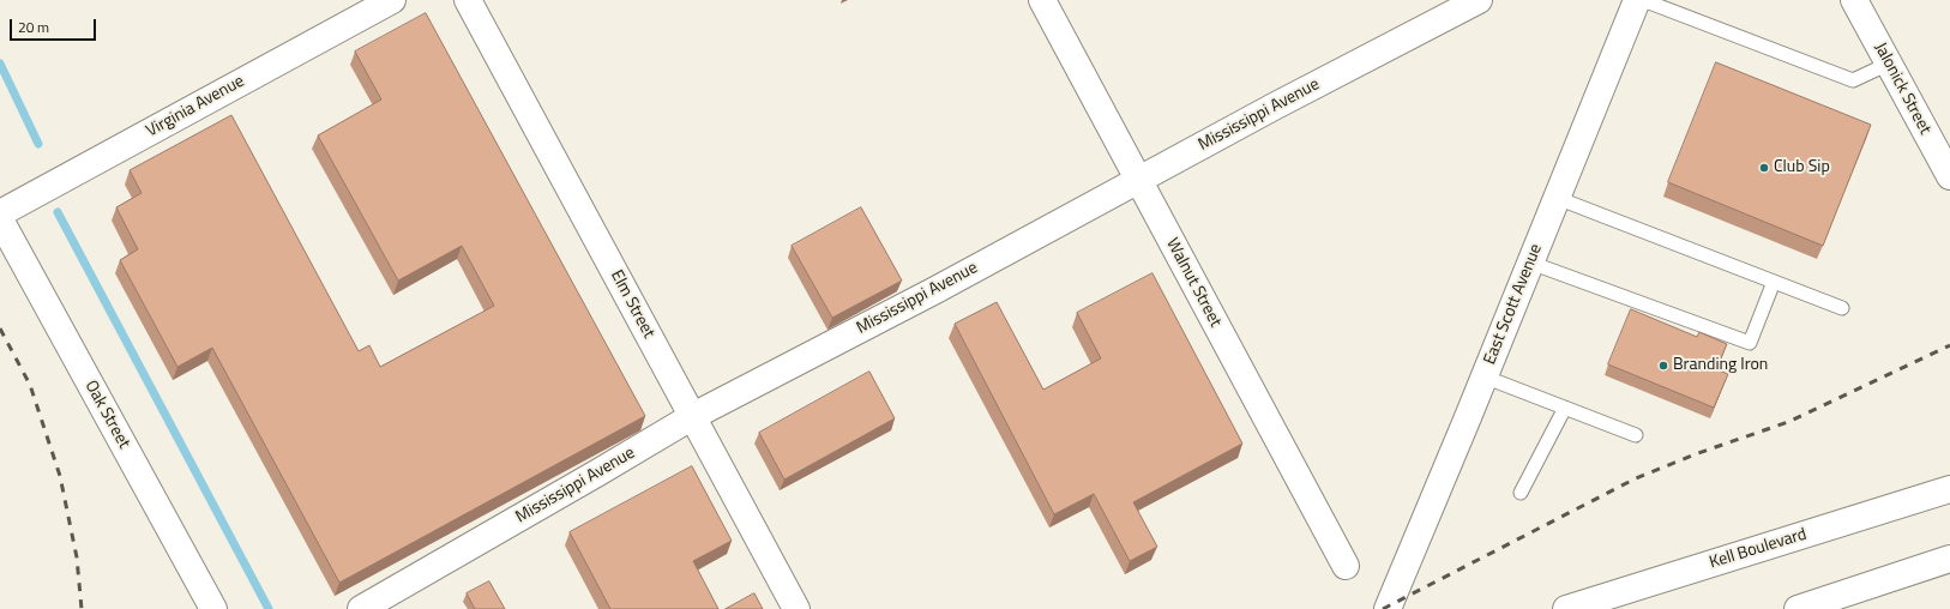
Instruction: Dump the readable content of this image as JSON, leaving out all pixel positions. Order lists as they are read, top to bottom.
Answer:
{
  "streets": {
    "street": [
      "Jalonick Street",
      "Virginia Avenue",
      "Mississippi Avenue",
      "Walnut Street",
      "Elm Street",
      "East Scott Avenue",
      "Oak Street",
      "Kell Boulevard"
    ]
  },
  "crossings": [
    ["Mississippi Avenue", "Walnut Street"],
    ["Mississippi Avenue", "Elm Street"]
  ],
  "places": ["Club Sip", "Branding Iron"],
  "scale_bar": "20 m"
}
